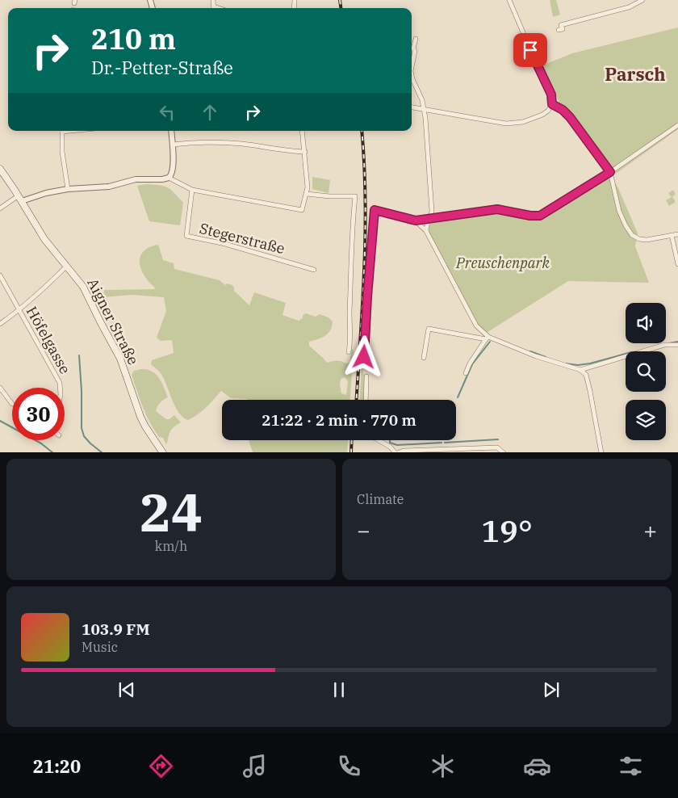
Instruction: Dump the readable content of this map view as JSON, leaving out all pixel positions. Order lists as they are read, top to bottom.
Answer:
{
  "streets": {
    "main road": ["Aigner Straße"],
    "street": ["Stegerstraße", "Höfelgasse"]
  },
  "districts": ["Parsch"],
  "parks": ["Preuschenpark"],
  "page": {
    "turn": ["210 m", "Dr.-Petter-Straße"],
    "limit": "30",
    "trip": "21:22 · 2 min · 770 m",
    "tile": [
      ["24", "km/h"],
      "Climate"
    ],
    "heat": ["−", "19°", "+"],
    "song": ["103.9 FM", "Music"],
    "tabs": "21:20"
  }
}
